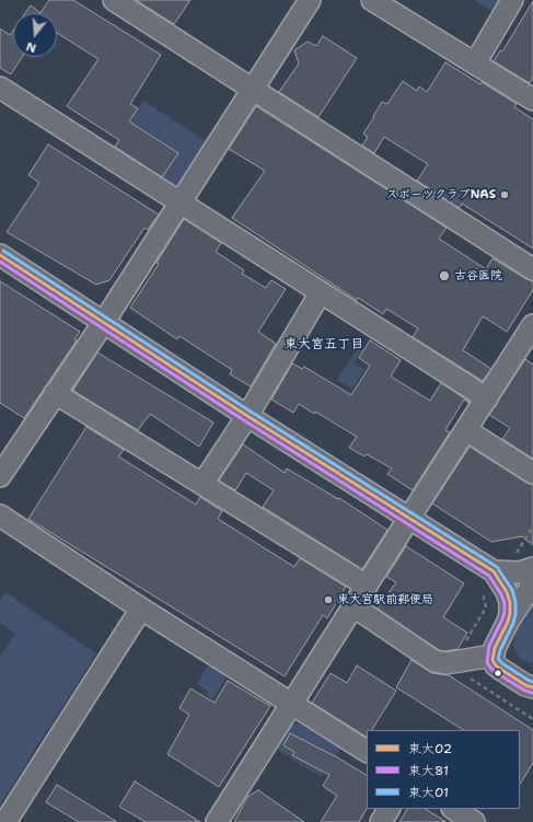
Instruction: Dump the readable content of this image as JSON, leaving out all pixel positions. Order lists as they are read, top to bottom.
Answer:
{
  "districts": ["東大宮五丁目"],
  "places": ["スポーツクラブNAS", "古谷医院", "東大宮駅前郵便局"],
  "lines": ["transit line 東大01", "transit line 東大02", "transit line 東大81"],
  "legend": ["東大02", "東大81", "東大01"],
  "north": "bottom"
}
